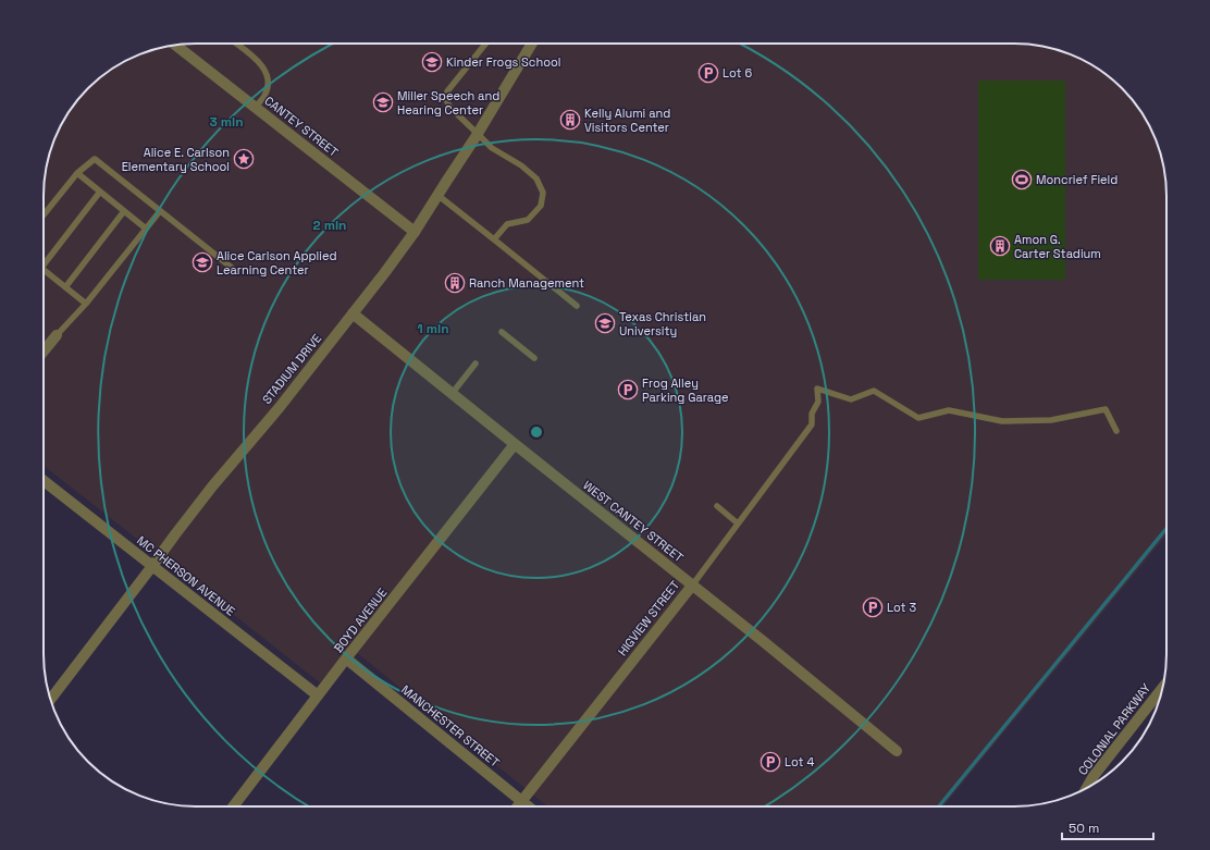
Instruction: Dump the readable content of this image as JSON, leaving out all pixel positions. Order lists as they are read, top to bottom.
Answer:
{
  "streets": {
    "street": [
      "CANTEY STREET",
      "STADIUM DRIVE",
      "WEST CANTEY STREET",
      "MC PHERSON AVENUE",
      "HIGVIEW STREET",
      "BOYD AVENUE",
      "MANCHESTER STREET",
      "COLONIAL PARKWAY"
    ]
  },
  "crossings": [
    ["CANTEY STREET", "STADIUM DRIVE"],
    ["STADIUM DRIVE", "WEST CANTEY STREET"],
    ["STADIUM DRIVE", "MC PHERSON AVENUE"],
    ["WEST CANTEY STREET", "HIGVIEW STREET"],
    ["WEST CANTEY STREET", "BOYD AVENUE"],
    ["MC PHERSON AVENUE", "BOYD AVENUE"],
    ["HIGVIEW STREET", "MANCHESTER STREET"],
    ["BOYD AVENUE", "MANCHESTER STREET"]
  ],
  "places": {
    "school or university": [
      "Kinder Frogs School",
      "Miller Speech and Hearing Center",
      "Alice Carlson Applied Learning Center",
      "Texas Christian University"
    ],
    "parking": [
      "Lot 6",
      "Frog Alley Parking Garage",
      "Lot 3",
      "Lot 4"
    ],
    "building": ["Kelly Alumi and Visitors Center", "Amon G. Carter Stadium", "Ranch Management"],
    "place": ["Alice E. Carlson Elementary School"],
    "sports": ["Moncrief Field"]
  },
  "scale_bar": "50 m",
  "rings": ["3 min", "2 min", "1 min"]
}
